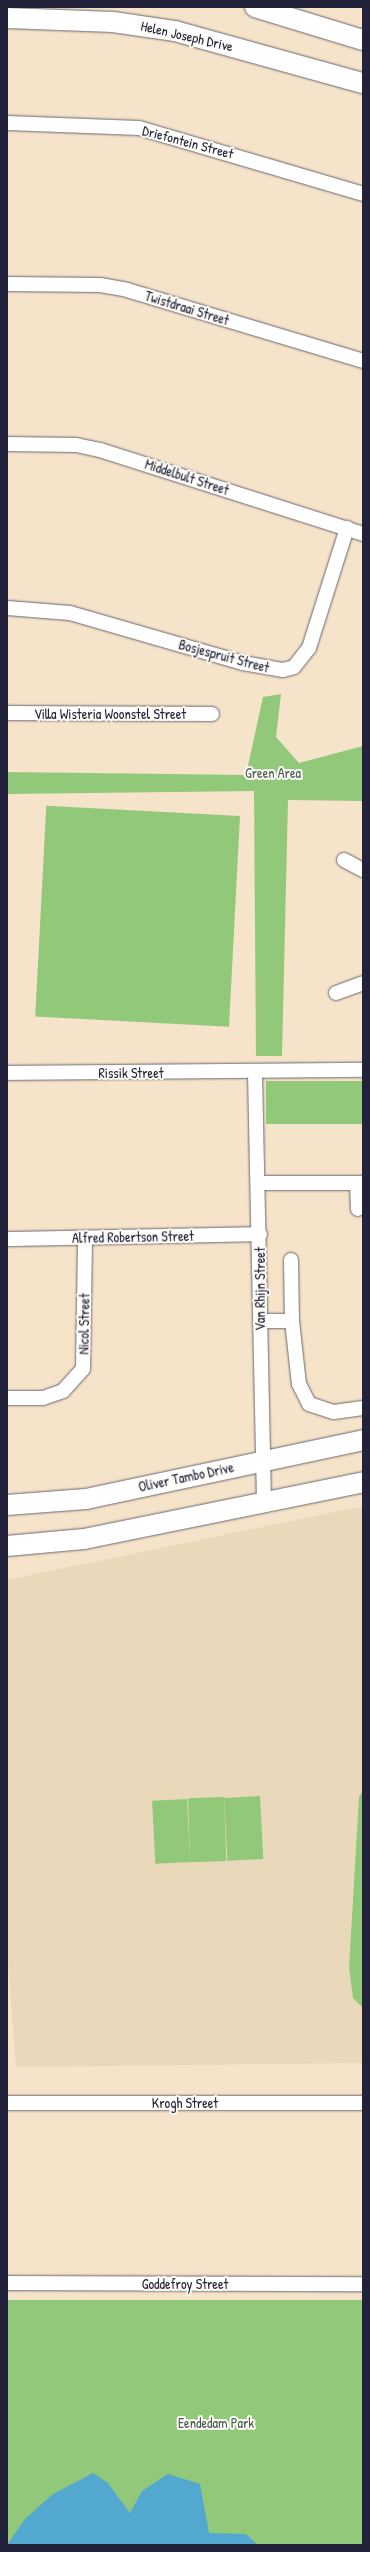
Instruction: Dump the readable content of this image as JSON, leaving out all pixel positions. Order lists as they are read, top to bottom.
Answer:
{
  "streets": {
    "street": [
      "Helen Joseph Drive",
      "Driefontein Street",
      "Twistdraai Street",
      "Middelbult Street",
      "Bosjespruit Street",
      "Villa Wisteria Woonstel Street",
      "Rissik Street",
      "Alfred Robertson Street",
      "Van Rhijn Street",
      "Nicol Street",
      "Oliver Tambo Drive",
      "Krogh Street",
      "Goddefroy Street"
    ]
  },
  "crossings": [
    ["Middelbult Street", "Bosjespruit Street"],
    ["Rissik Street", "Van Rhijn Street"],
    ["Alfred Robertson Street", "Van Rhijn Street"],
    ["Alfred Robertson Street", "Nicol Street"],
    ["Van Rhijn Street", "Oliver Tambo Drive"]
  ],
  "parks": ["Green Area", "Eendedam Park"]
}
